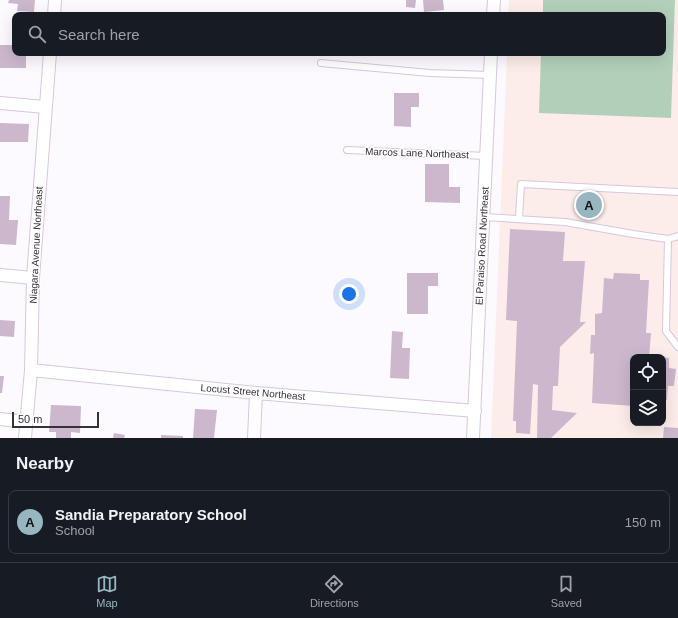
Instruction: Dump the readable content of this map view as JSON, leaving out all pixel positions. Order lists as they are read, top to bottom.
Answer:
{
  "streets": {
    "street": ["Niagara Avenue Northeast", "El Paraiso Road Northeast", "Locust Street Northeast"],
    "lane": ["Marcos Lane Northeast"]
  },
  "crossings": [
    ["Marcos Lane Northeast", "El Paraiso Road Northeast"],
    ["Niagara Avenue Northeast", "Locust Street Northeast"],
    ["El Paraiso Road Northeast", "Locust Street Northeast"]
  ],
  "scale_bar": "50 m",
  "page": {
    "search": "Search here",
    "pins": "A",
    "scale": "50 m",
    "heading": "Nearby",
    "list": [
      {
        "mark": "A",
        "name": "Sandia Preparatory School",
        "note": "School",
        "value": "150 m"
      }
    ],
    "nav": ["Map", "Directions", "Saved"]
  }
}
